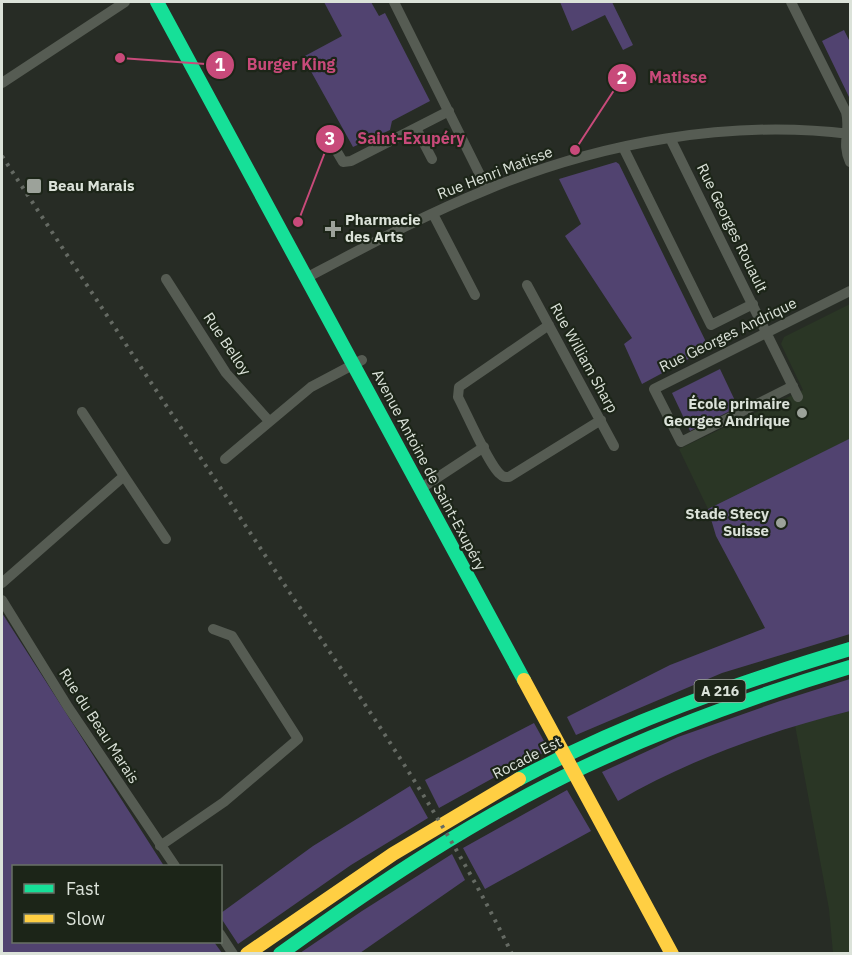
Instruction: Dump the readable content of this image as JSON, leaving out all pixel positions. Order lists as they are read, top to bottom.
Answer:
{
  "streets": {
    "main road": ["Avenue Antoine de Saint-Exupéry", "A 216", "Rocade Est"],
    "street": [
      "Rue Henri Matisse",
      "Rue Georges Rouault",
      "Rue Georges Andrique",
      "Rue Belloy",
      "Rue William Sharp",
      "Rue du Beau Marais"
    ]
  },
  "crossings": [
    ["Rue Henri Matisse", "Rue Georges Rouault"],
    ["Rue Henri Matisse", "Rue Georges Andrique"],
    ["Rue Henri Matisse", "Avenue Antoine de Saint-Exupéry"],
    ["Rue Georges Rouault", "Rue Georges Andrique"]
  ],
  "places": {
    "other": [
      "Burger King",
      "Matisse",
      "Saint-Exupéry",
      "École primaire Georges Andrique",
      "Stade Stecy Suisse"
    ],
    "transit": ["Beau Marais"],
    "health": ["Pharmacie des Arts"]
  },
  "legend": ["Fast", "Slow"]
}
